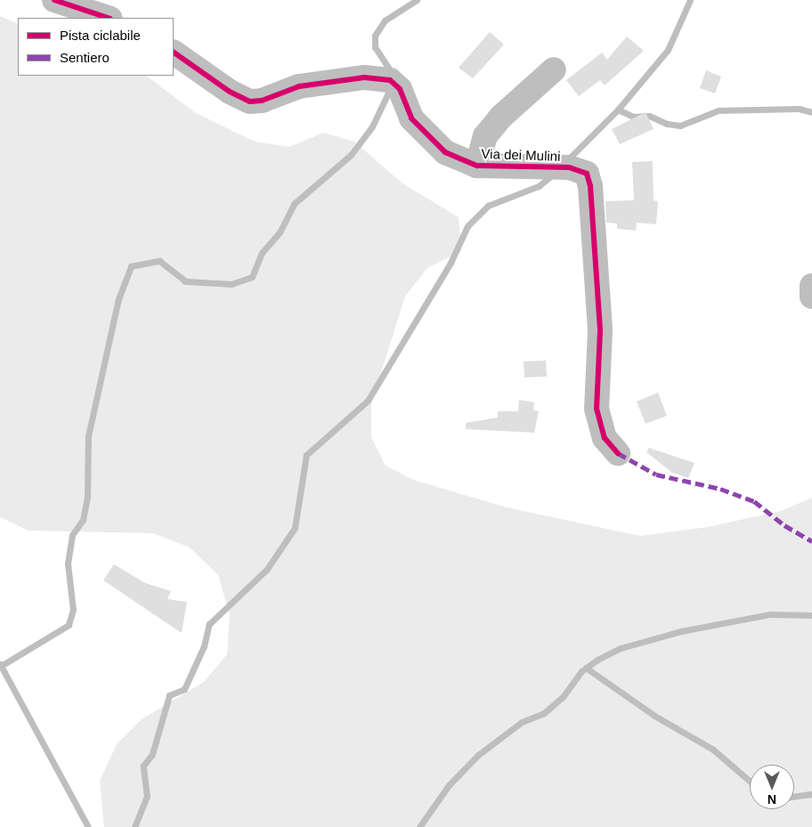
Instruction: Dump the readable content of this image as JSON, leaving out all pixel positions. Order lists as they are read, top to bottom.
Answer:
{
  "streets": {
    "street": ["Via dei Mulini"]
  },
  "legend": ["Pista ciclabile", "Sentiero"],
  "north": "bottom"
}
